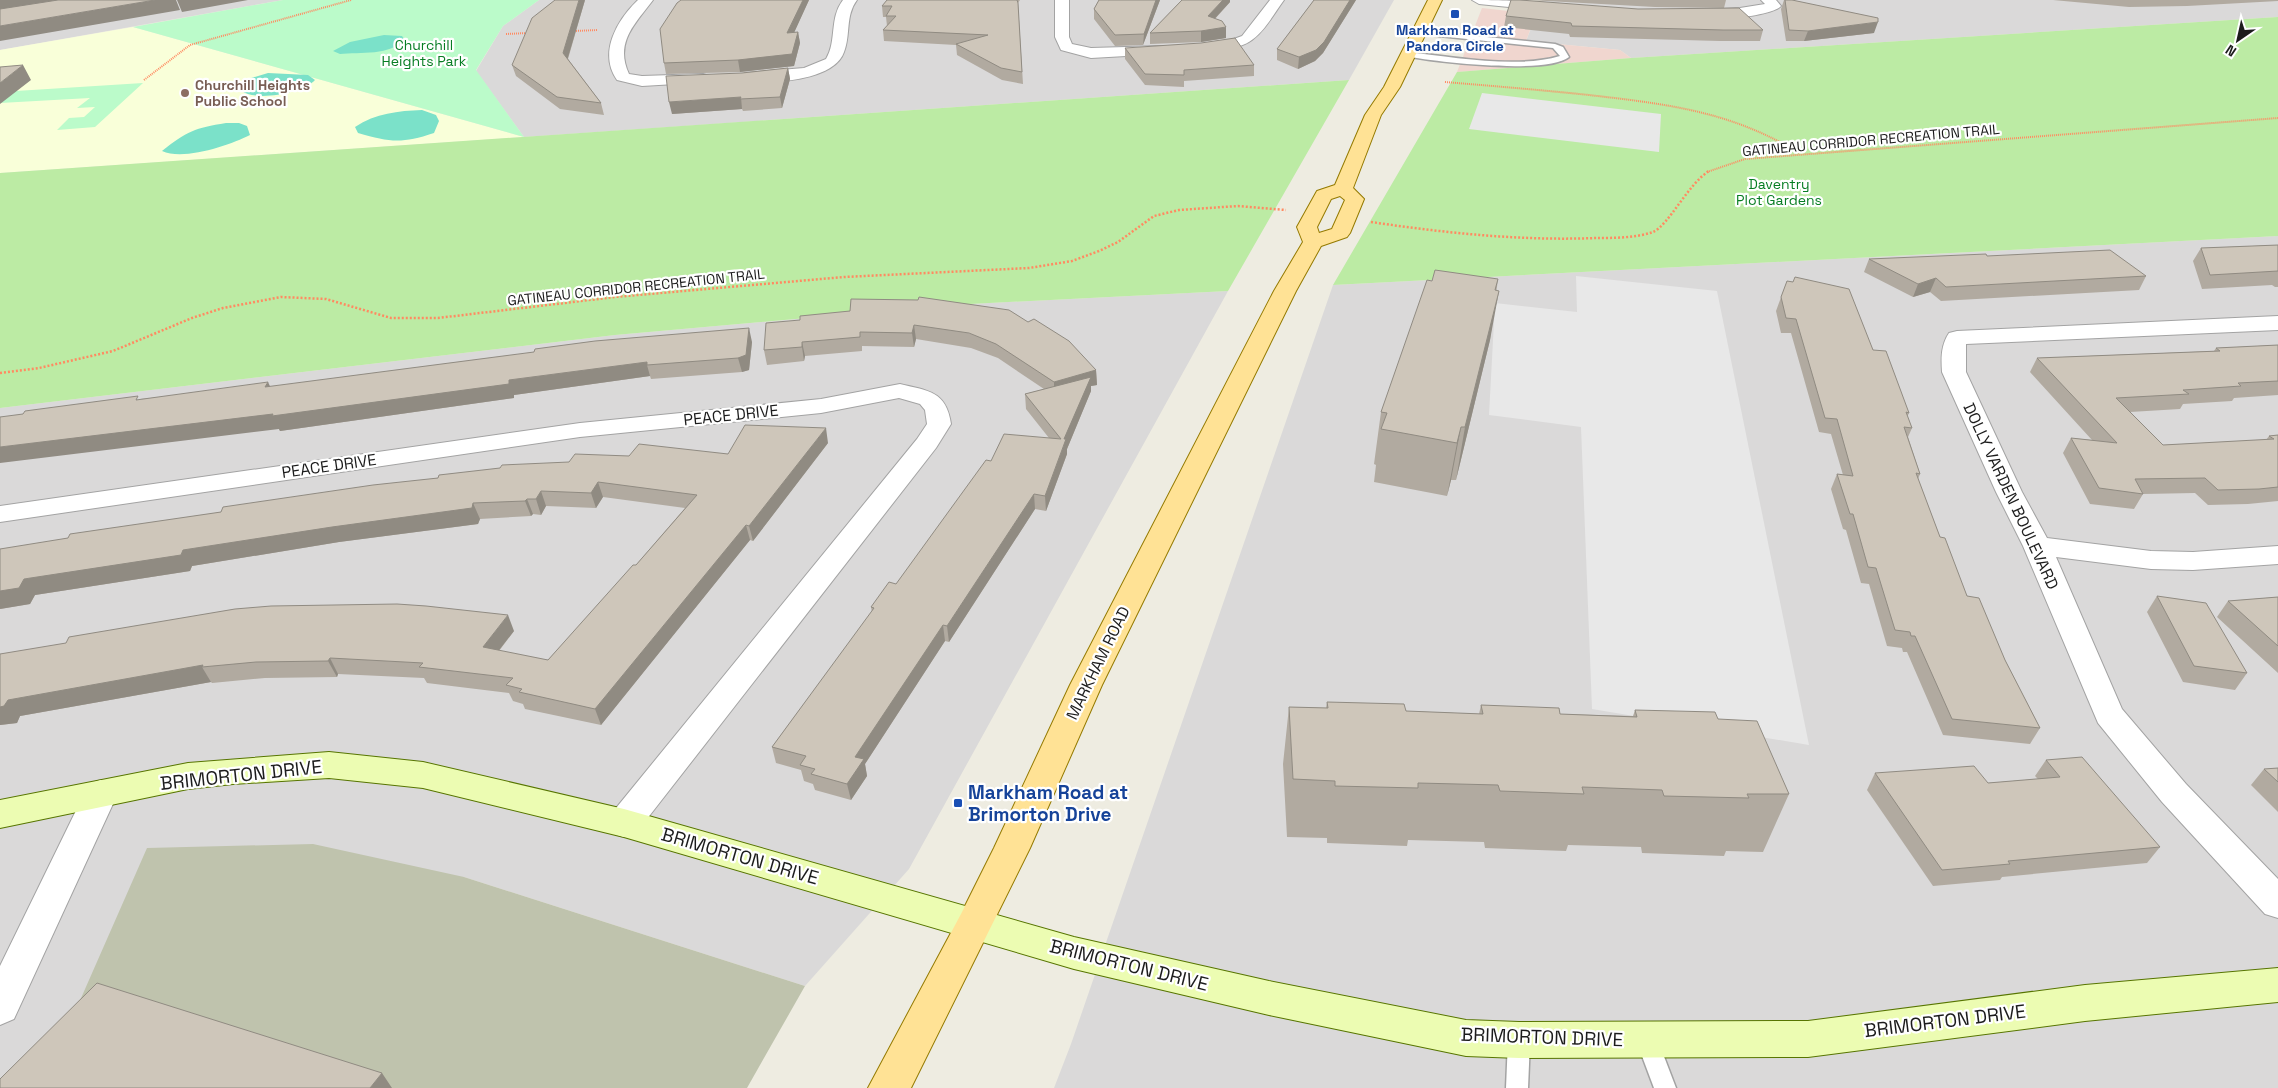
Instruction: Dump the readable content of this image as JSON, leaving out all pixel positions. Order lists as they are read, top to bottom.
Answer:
{
  "streets": {
    "main road": ["MARKHAM ROAD"],
    "street": ["PEACE DRIVE", "DOLLY VARDEN BOULEVARD", "BRIMORTON DRIVE"],
    "path": ["GATINEAU CORRIDOR RECREATION TRAIL"]
  },
  "crossings": [
    ["PEACE DRIVE", "BRIMORTON DRIVE"],
    ["MARKHAM ROAD", "BRIMORTON DRIVE"]
  ],
  "parks": ["Churchill Heights Park", "Daventry Plot Gardens"],
  "places": {
    "transit": ["Markham Road at Pandora Circle", "Markham Road at Brimorton Drive"],
    "other": ["Churchill Heights Public School"]
  },
  "north": "bottom left"
}
